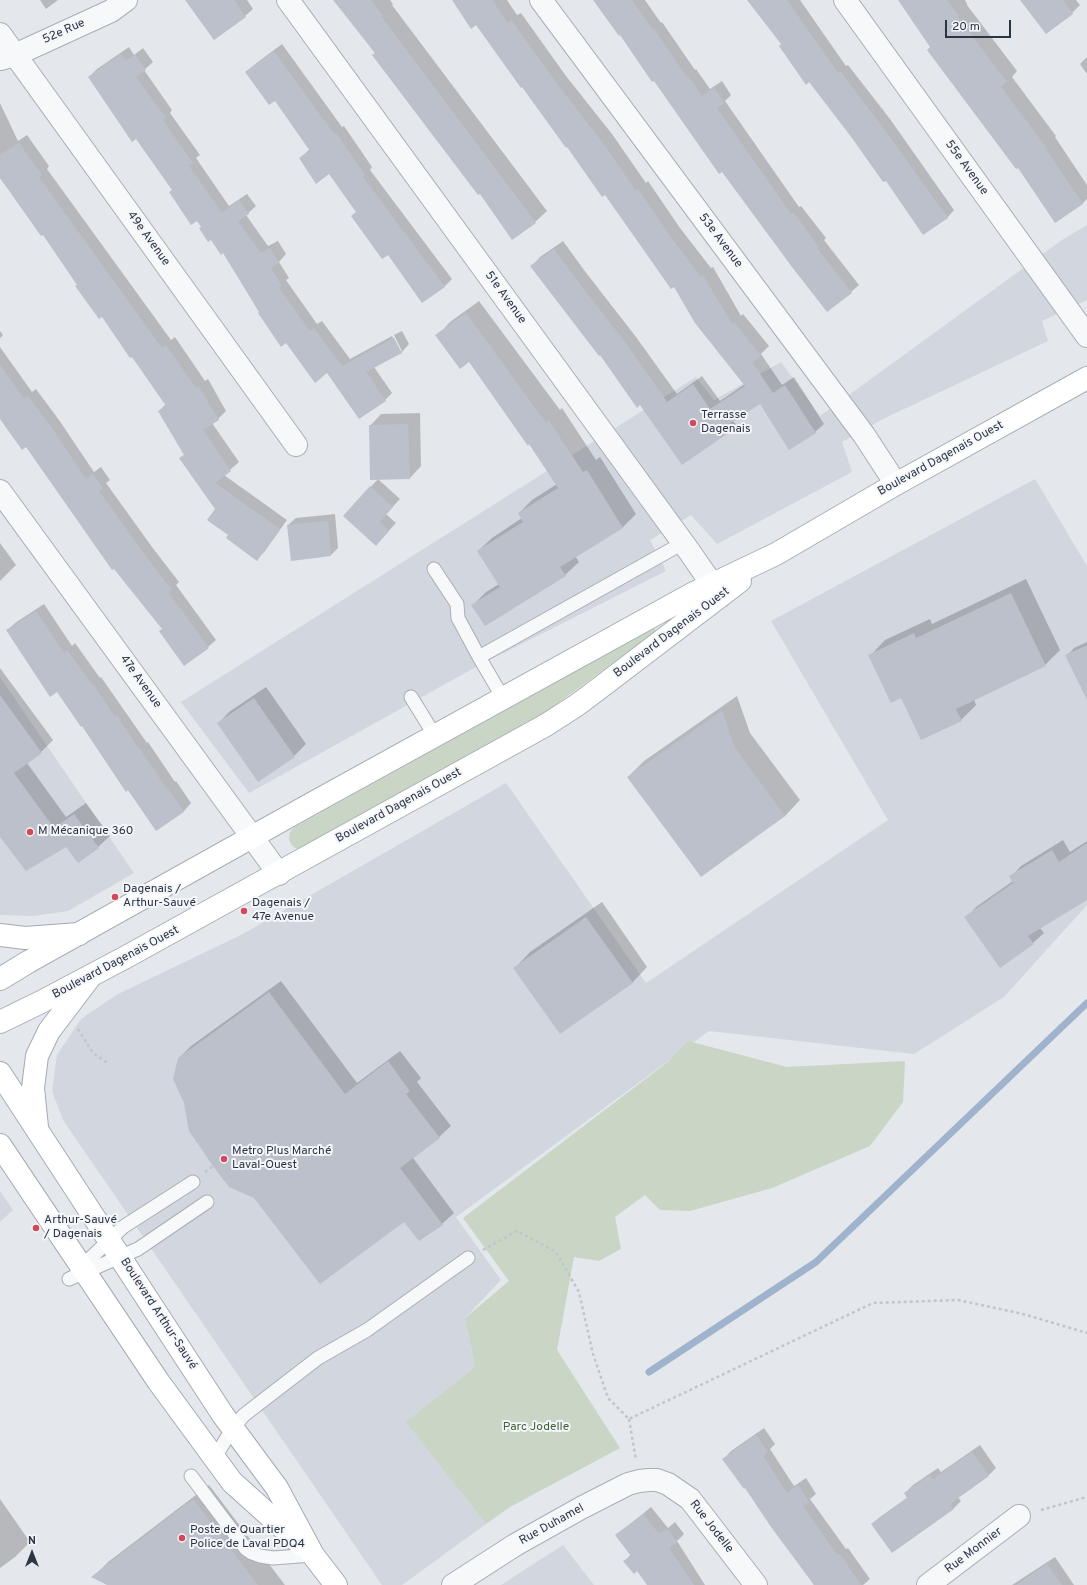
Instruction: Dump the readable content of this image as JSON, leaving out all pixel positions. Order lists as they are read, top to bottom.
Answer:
{
  "streets": {
    "main road": ["Boulevard Dagenais Ouest", "Boulevard Arthur-Sauvé"],
    "street": [
      "52e Rue",
      "55e Avenue",
      "49e Avenue",
      "53e Avenue",
      "51e Avenue",
      "47e Avenue",
      "Rue Duhamel",
      "Rue Jodelle",
      "Rue Monnier"
    ]
  },
  "crossings": [
    ["52e Rue", "49e Avenue"],
    ["53e Avenue", "Boulevard Dagenais Ouest"],
    ["51e Avenue", "Boulevard Dagenais Ouest"],
    ["Boulevard Dagenais Ouest", "47e Avenue"],
    ["Rue Duhamel", "Rue Jodelle"]
  ],
  "parks": ["Parc Jodelle"],
  "places": [
    "Terrasse Dagenais",
    "M Mécanique 360",
    "Dagenais / Arthur-Sauvé",
    "Dagenais / 47e Avenue",
    "Metro Plus Marché Laval-Ouest",
    "Arthur-Sauvé / Dagenais",
    "Poste de Quartier Police de Laval PDQ4"
  ],
  "scale_bar": "20 m",
  "north": "top"
}
